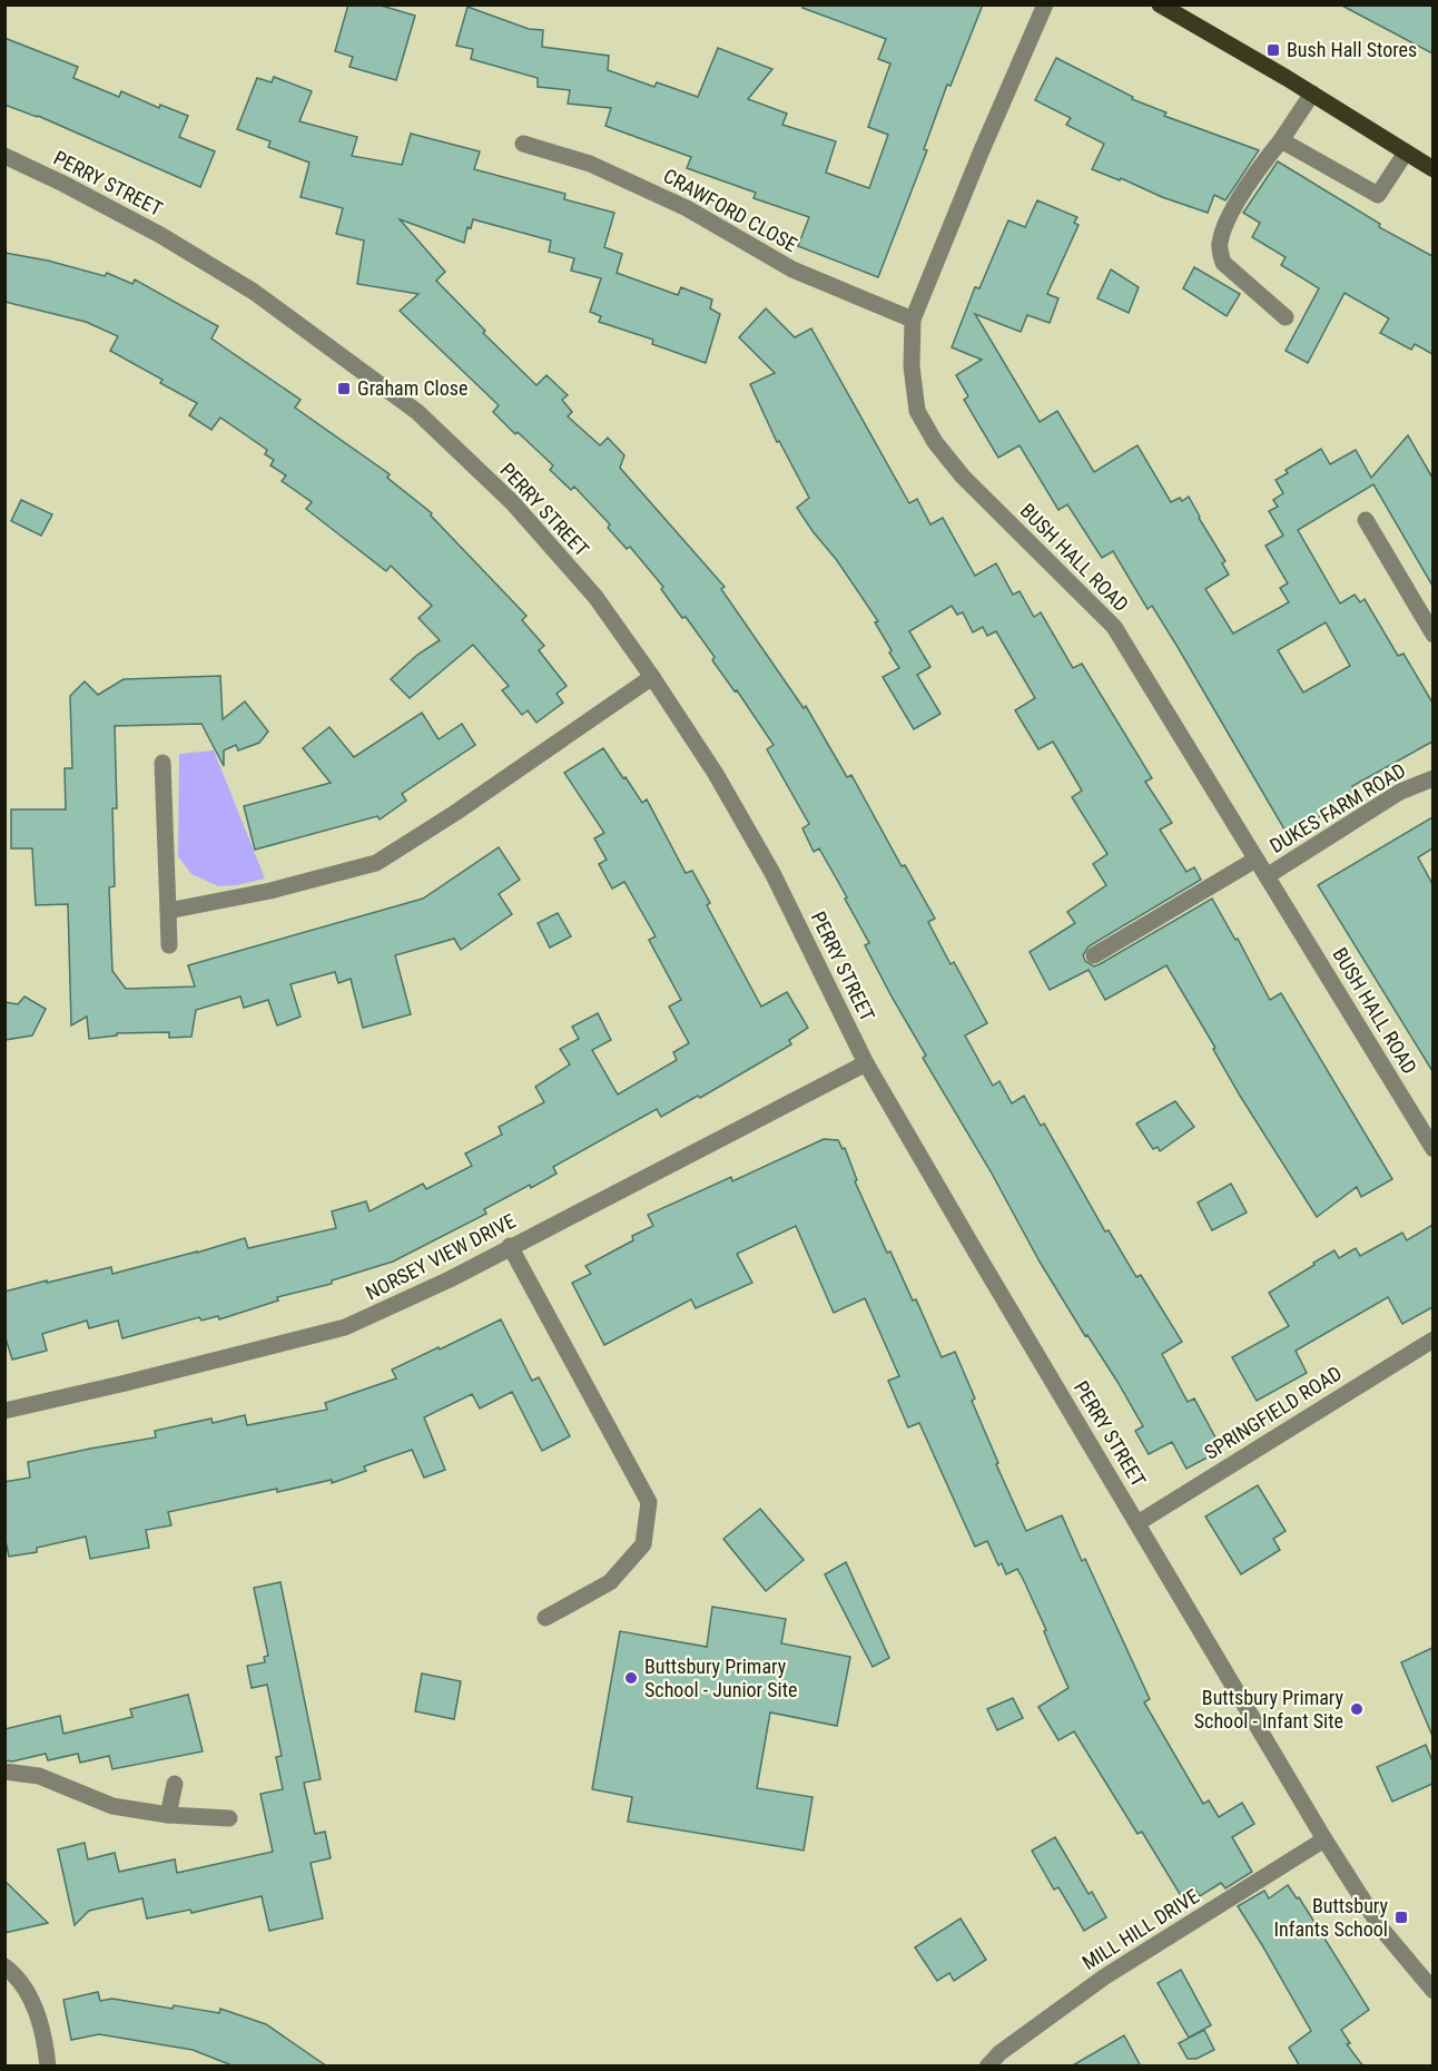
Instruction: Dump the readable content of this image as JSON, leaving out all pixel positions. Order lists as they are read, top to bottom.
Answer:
{
  "streets": {
    "street": [
      "PERRY STREET",
      "CRAWFORD CLOSE",
      "BUSH HALL ROAD",
      "DUKES FARM ROAD",
      "NORSEY VIEW DRIVE",
      "SPRINGFIELD ROAD",
      "MILL HILL DRIVE"
    ]
  },
  "crossings": [
    ["PERRY STREET", "NORSEY VIEW DRIVE"],
    ["PERRY STREET", "SPRINGFIELD ROAD"],
    ["PERRY STREET", "MILL HILL DRIVE"],
    ["CRAWFORD CLOSE", "BUSH HALL ROAD"],
    ["BUSH HALL ROAD", "DUKES FARM ROAD"]
  ],
  "places": {
    "transit": ["Bush Hall Stores", "Graham Close", "Buttsbury Infants School"],
    "other": ["Buttsbury Primary School - Junior Site", "Buttsbury Primary School - Infant Site"]
  }
}
